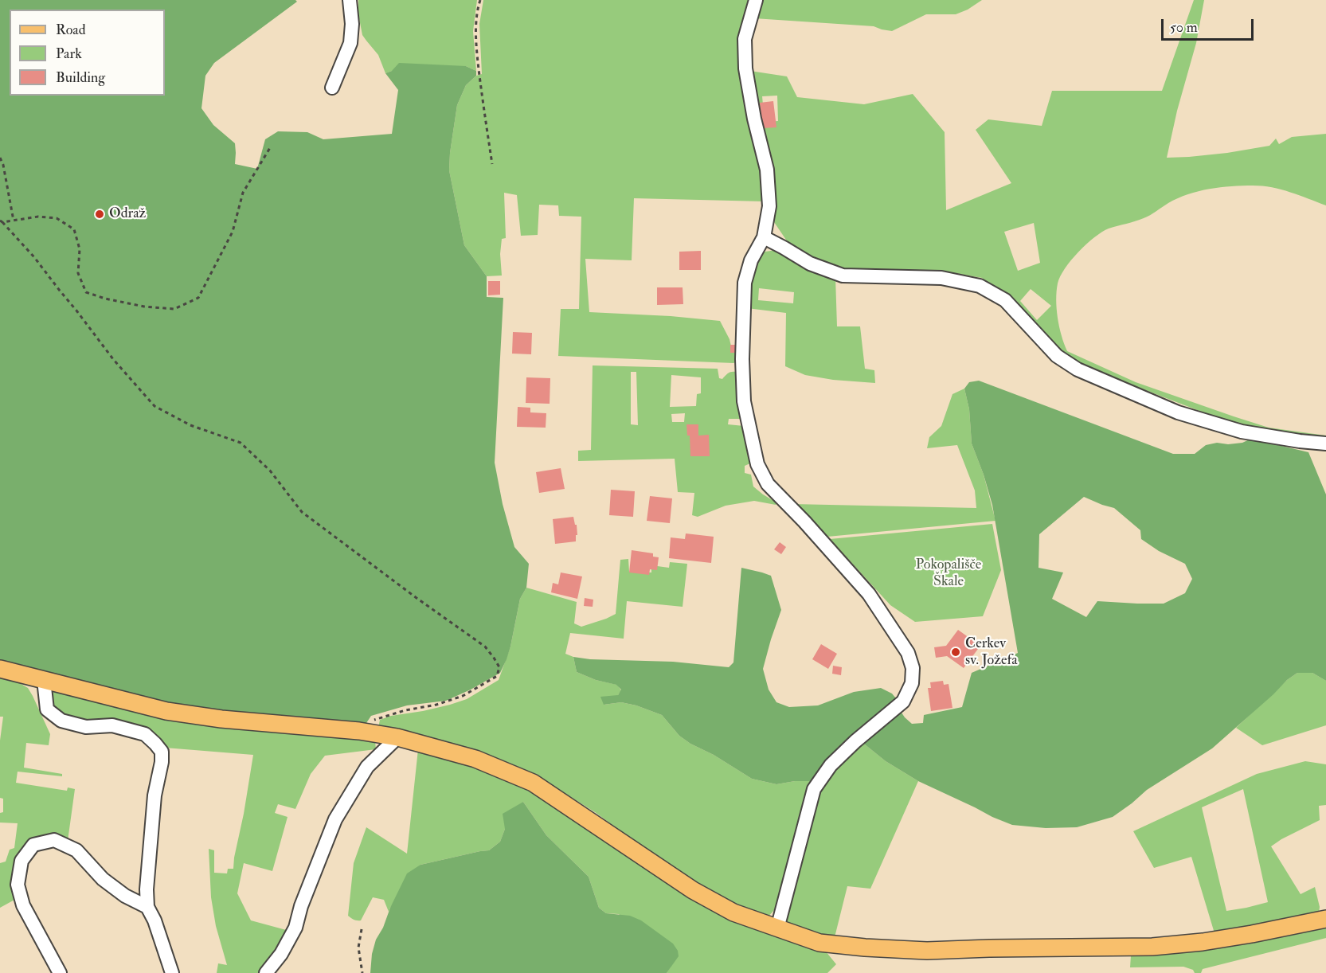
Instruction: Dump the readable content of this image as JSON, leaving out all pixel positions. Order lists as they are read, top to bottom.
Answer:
{
  "parks": ["Pokopališče Škale"],
  "places": ["Odraž", "Cerkev sv. Jožefa"],
  "legend": ["Road", "Park", "Building"],
  "scale_bar": "50 m"
}
